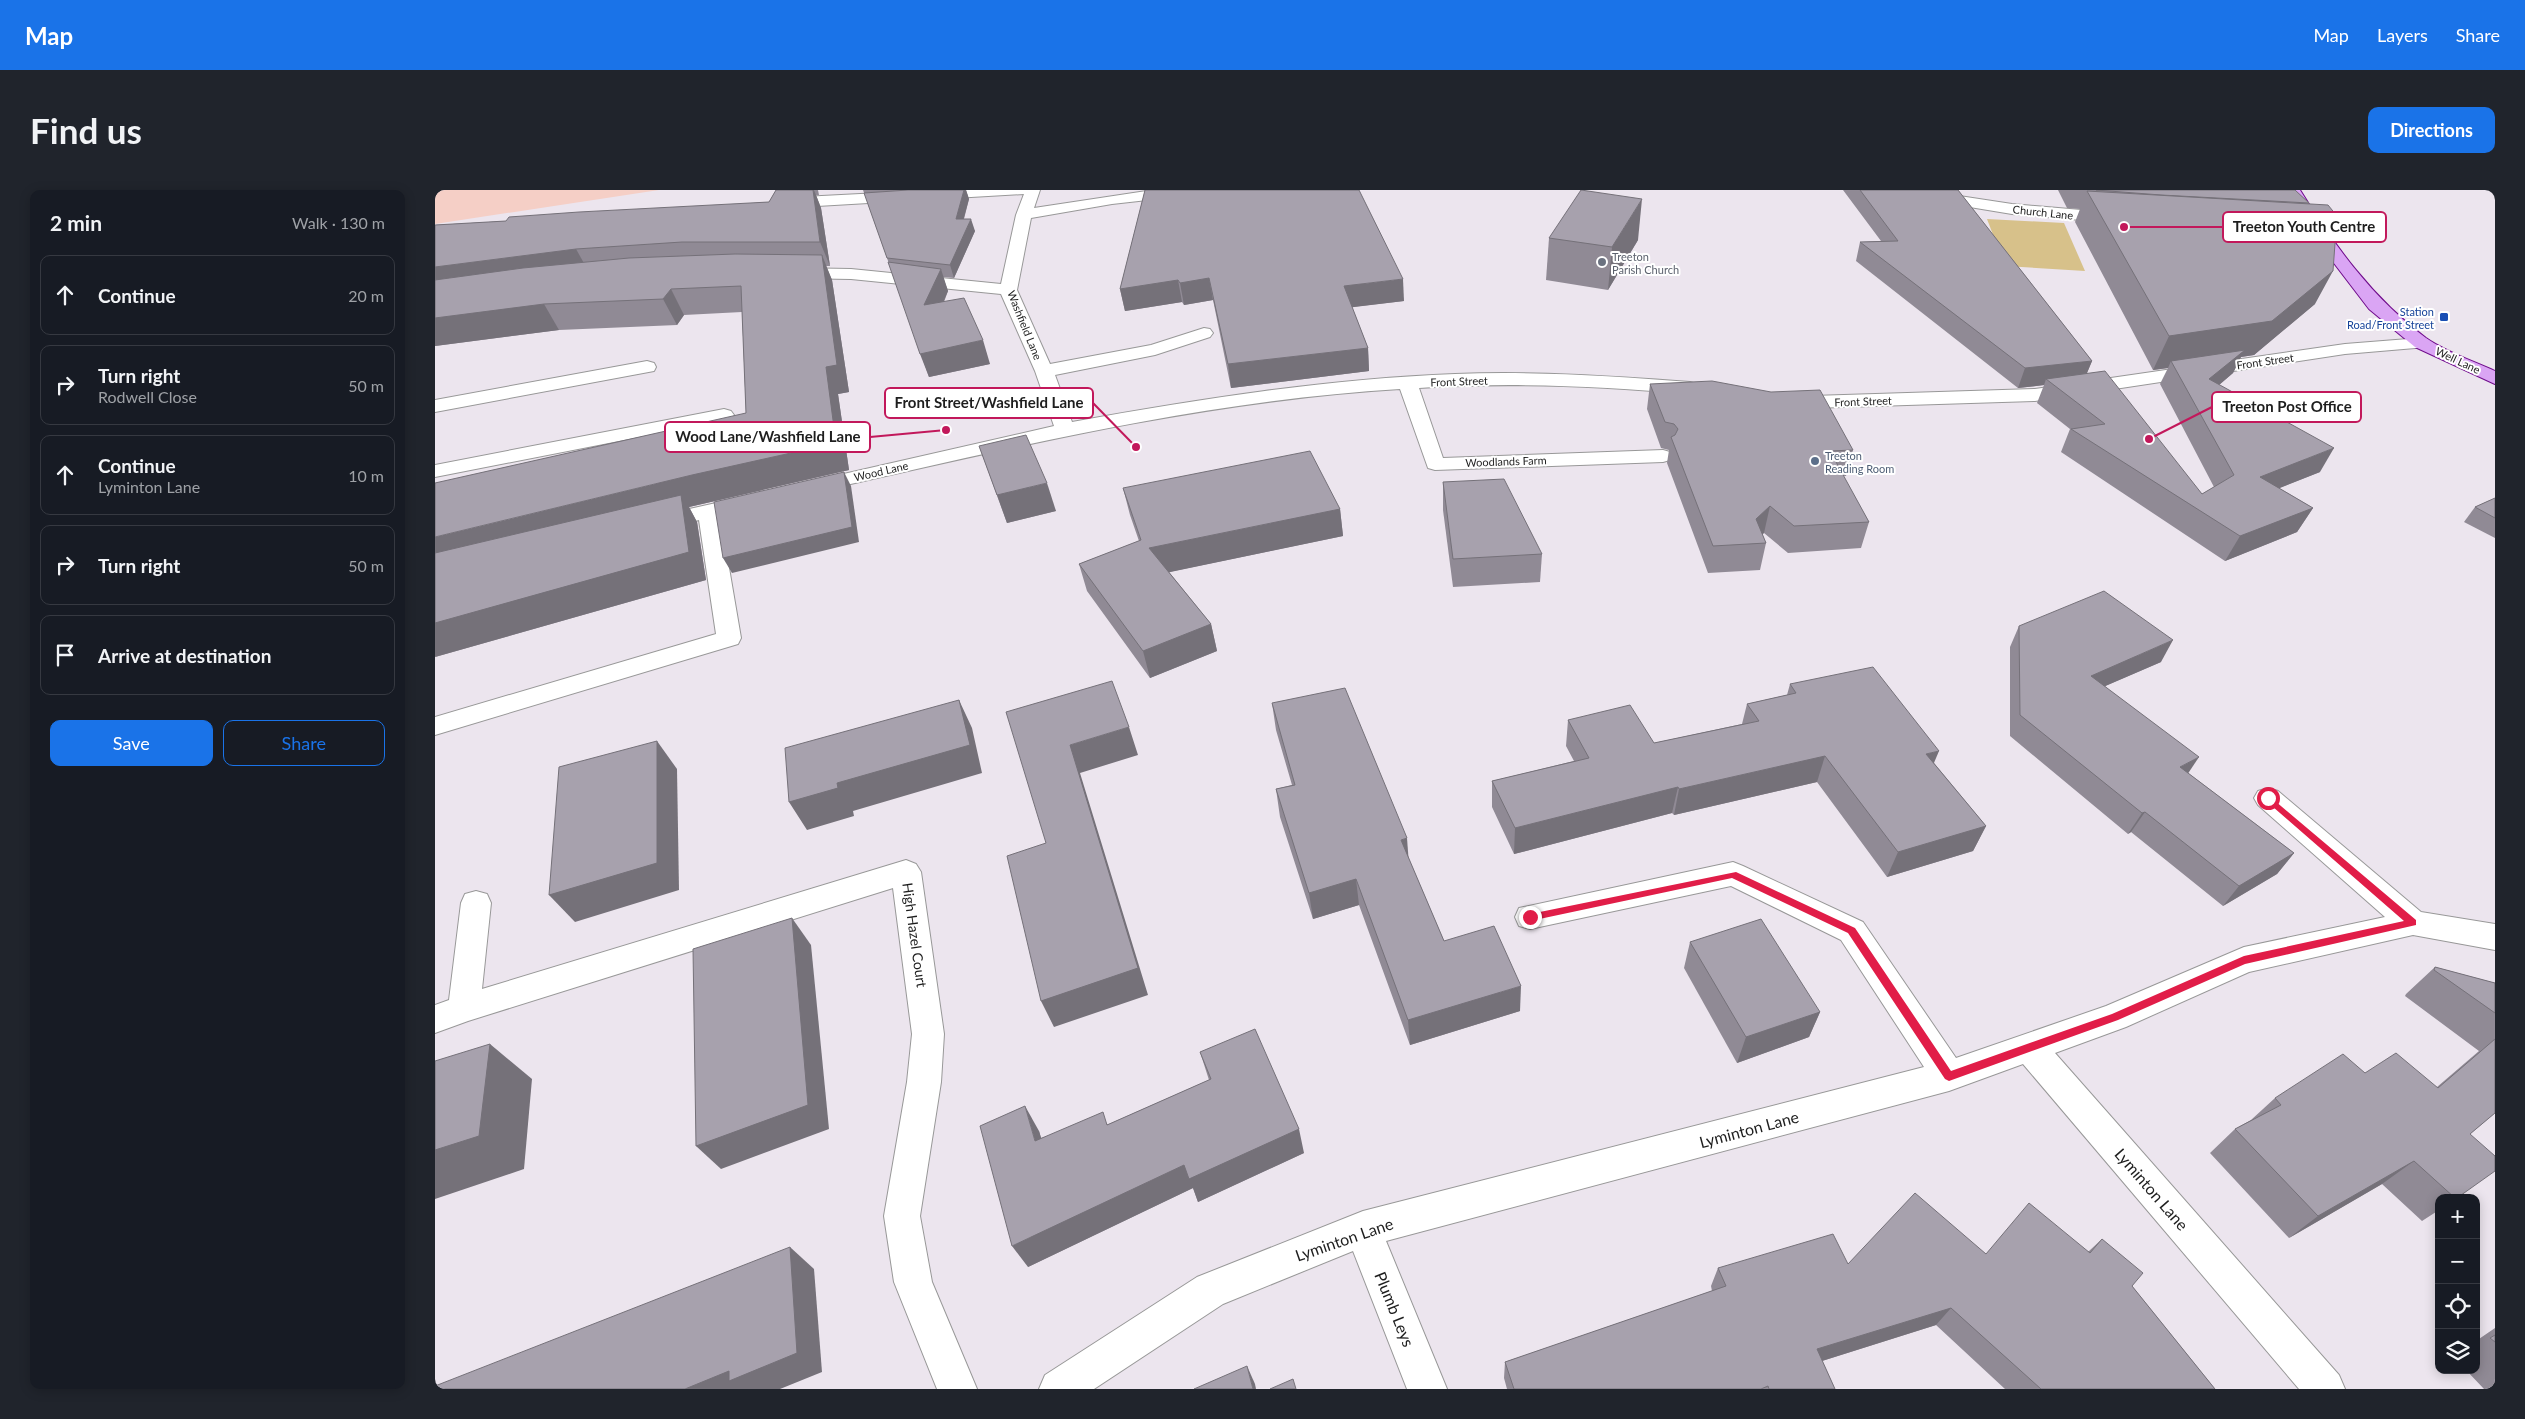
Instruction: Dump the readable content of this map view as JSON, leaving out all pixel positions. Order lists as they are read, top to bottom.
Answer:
{
  "streets": {
    "main road": ["Well Lane"],
    "street": [
      "Church Lane",
      "Washfield Lane",
      "Front Street",
      "Woodlands Farm",
      "Wood Lane",
      "High Hazel Court",
      "Lyminton Lane",
      "Plumb Leys"
    ]
  },
  "crossings": [
    ["Washfield Lane", "Front Street"],
    ["Washfield Lane", "Wood Lane"],
    ["Well Lane", "Front Street"],
    ["Front Street", "Woodlands Farm"],
    ["Front Street", "Wood Lane"],
    ["Lyminton Lane", "Plumb Leys"]
  ],
  "places": {
    "other": [
      "Treeton Youth Centre",
      "Treeton Parish Church",
      "Wood Lane/Washfield Lane",
      "Treeton Post Office",
      "Front Street/Washfield Lane",
      "Treeton Reading Room"
    ],
    "transit": ["Station Road/Front Street"]
  },
  "page": {
    "header": "Map",
    "nav": ["Map", "Layers", "Share"],
    "buttons": [
      "Directions",
      ["Save", "Share"]
    ],
    "title": "Find us",
    "heading": ["2 min", "Walk · 130 m"],
    "list": [
      ["Continue", "20 m"],
      ["Turn right", "Rodwell Close", "50 m"],
      ["Continue", "Lyminton Lane", "10 m"],
      ["Turn right", "50 m"],
      "Arrive at destination"
    ],
    "map_buttons": ["+", "−"]
  }
}
